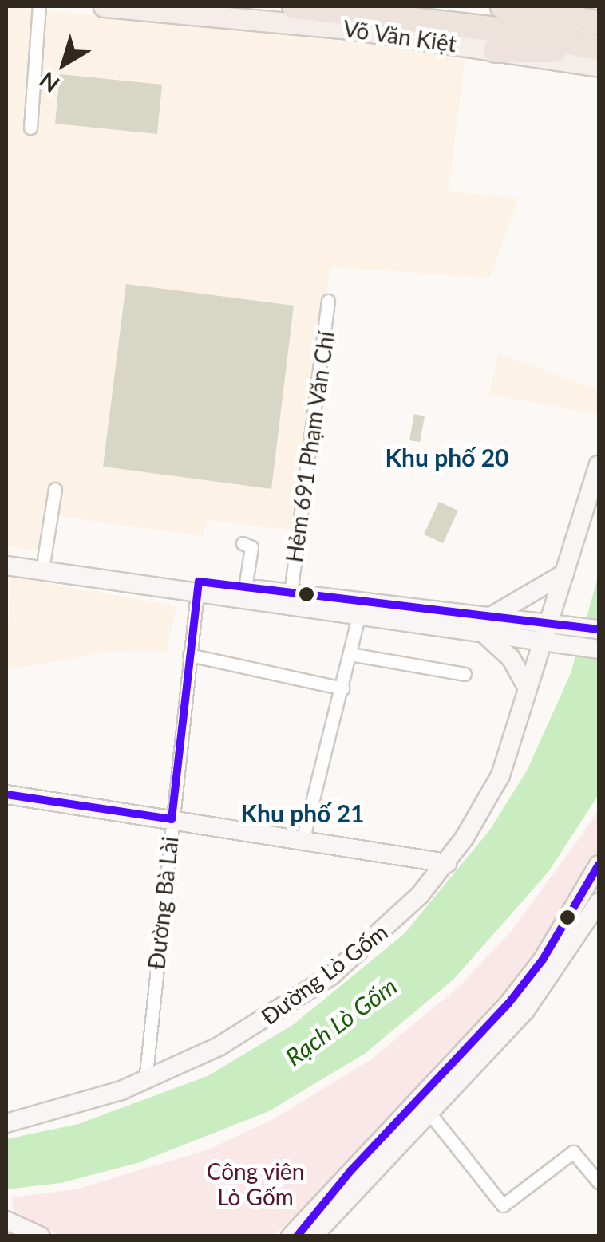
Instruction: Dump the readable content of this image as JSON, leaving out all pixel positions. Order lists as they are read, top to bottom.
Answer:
{
  "streets": {
    "highway": ["Võ Văn Kiệt"],
    "main road": ["Đường Lò Gốm"],
    "street": ["Hẻm 691 Phạm Văn Chí", "Đường Bà Lài"]
  },
  "crossings": [
    ["Đường Bà Lài", "Đường Lò Gốm"]
  ],
  "districts": ["Khu phố 20", "Khu phố 21"],
  "water": ["Rạch Lò Gốm"],
  "parks": ["Công viên Lò Gốm"],
  "north": "bottom left"
}
